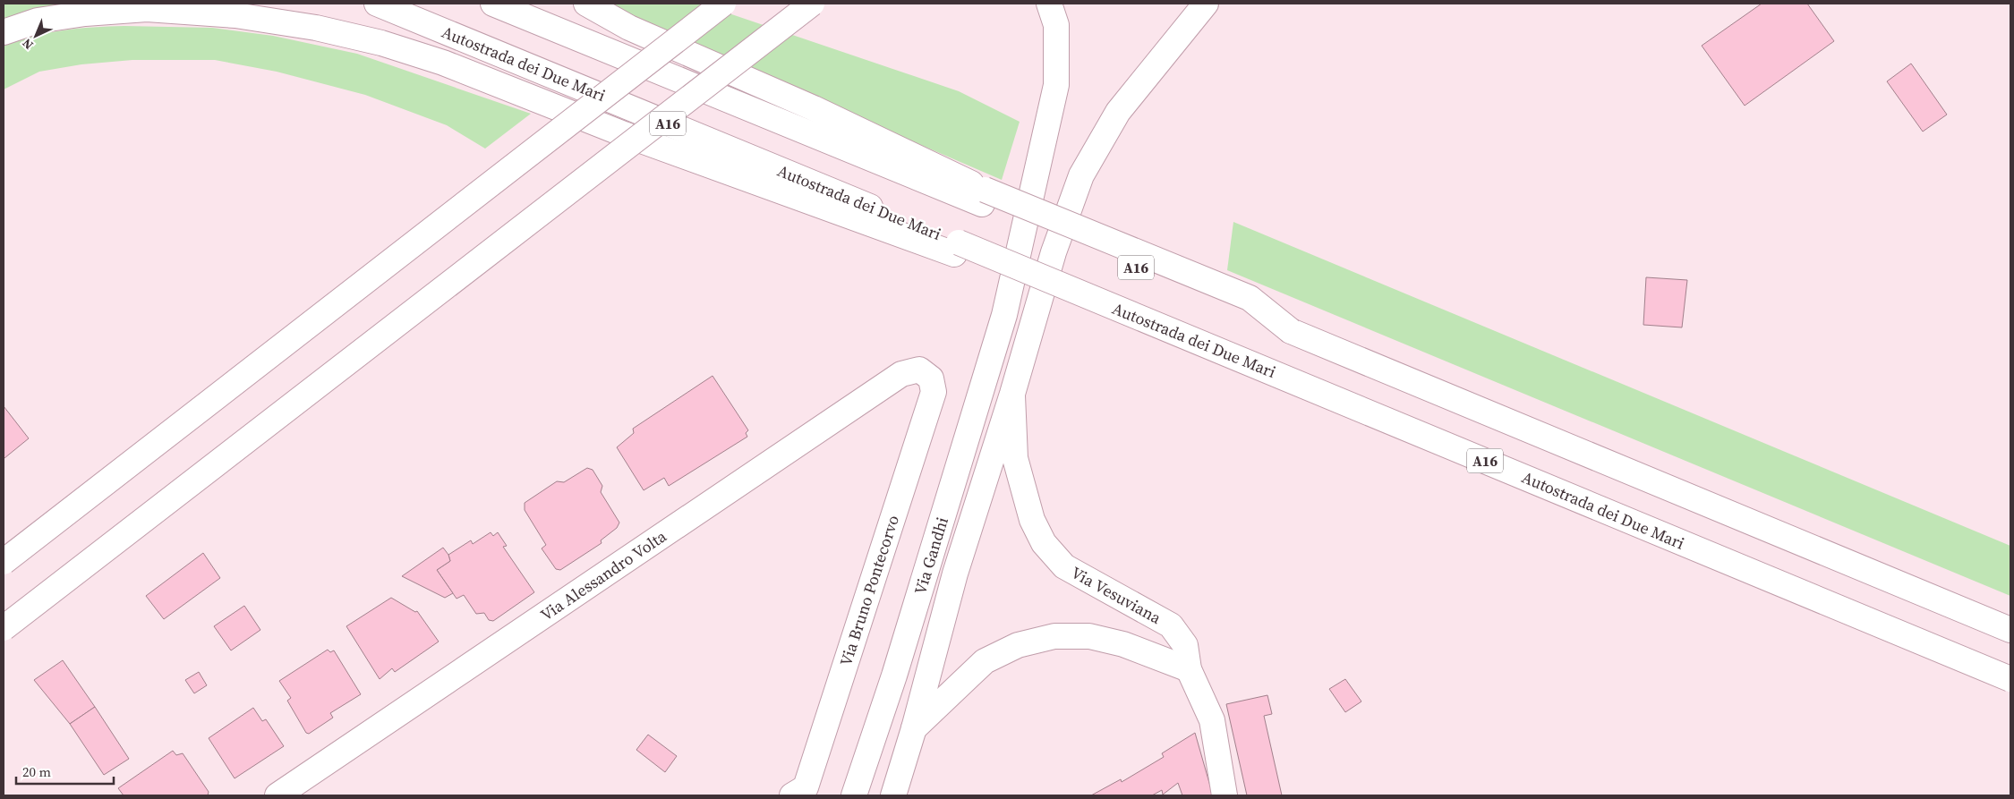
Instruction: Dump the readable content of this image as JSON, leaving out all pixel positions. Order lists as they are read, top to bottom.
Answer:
{
  "streets": {
    "main road": [
      "Autostrada dei Due Mari",
      "A16",
      "Via Gandhi",
      "Via Alessandro Volta",
      "Via Bruno Pontecorvo",
      "Via Vesuviana"
    ]
  },
  "crossings": [
    ["Via Gandhi", "Via Vesuviana"],
    ["Via Alessandro Volta", "Via Bruno Pontecorvo"]
  ],
  "scale_bar": "20 m",
  "north": "bottom left"
}
